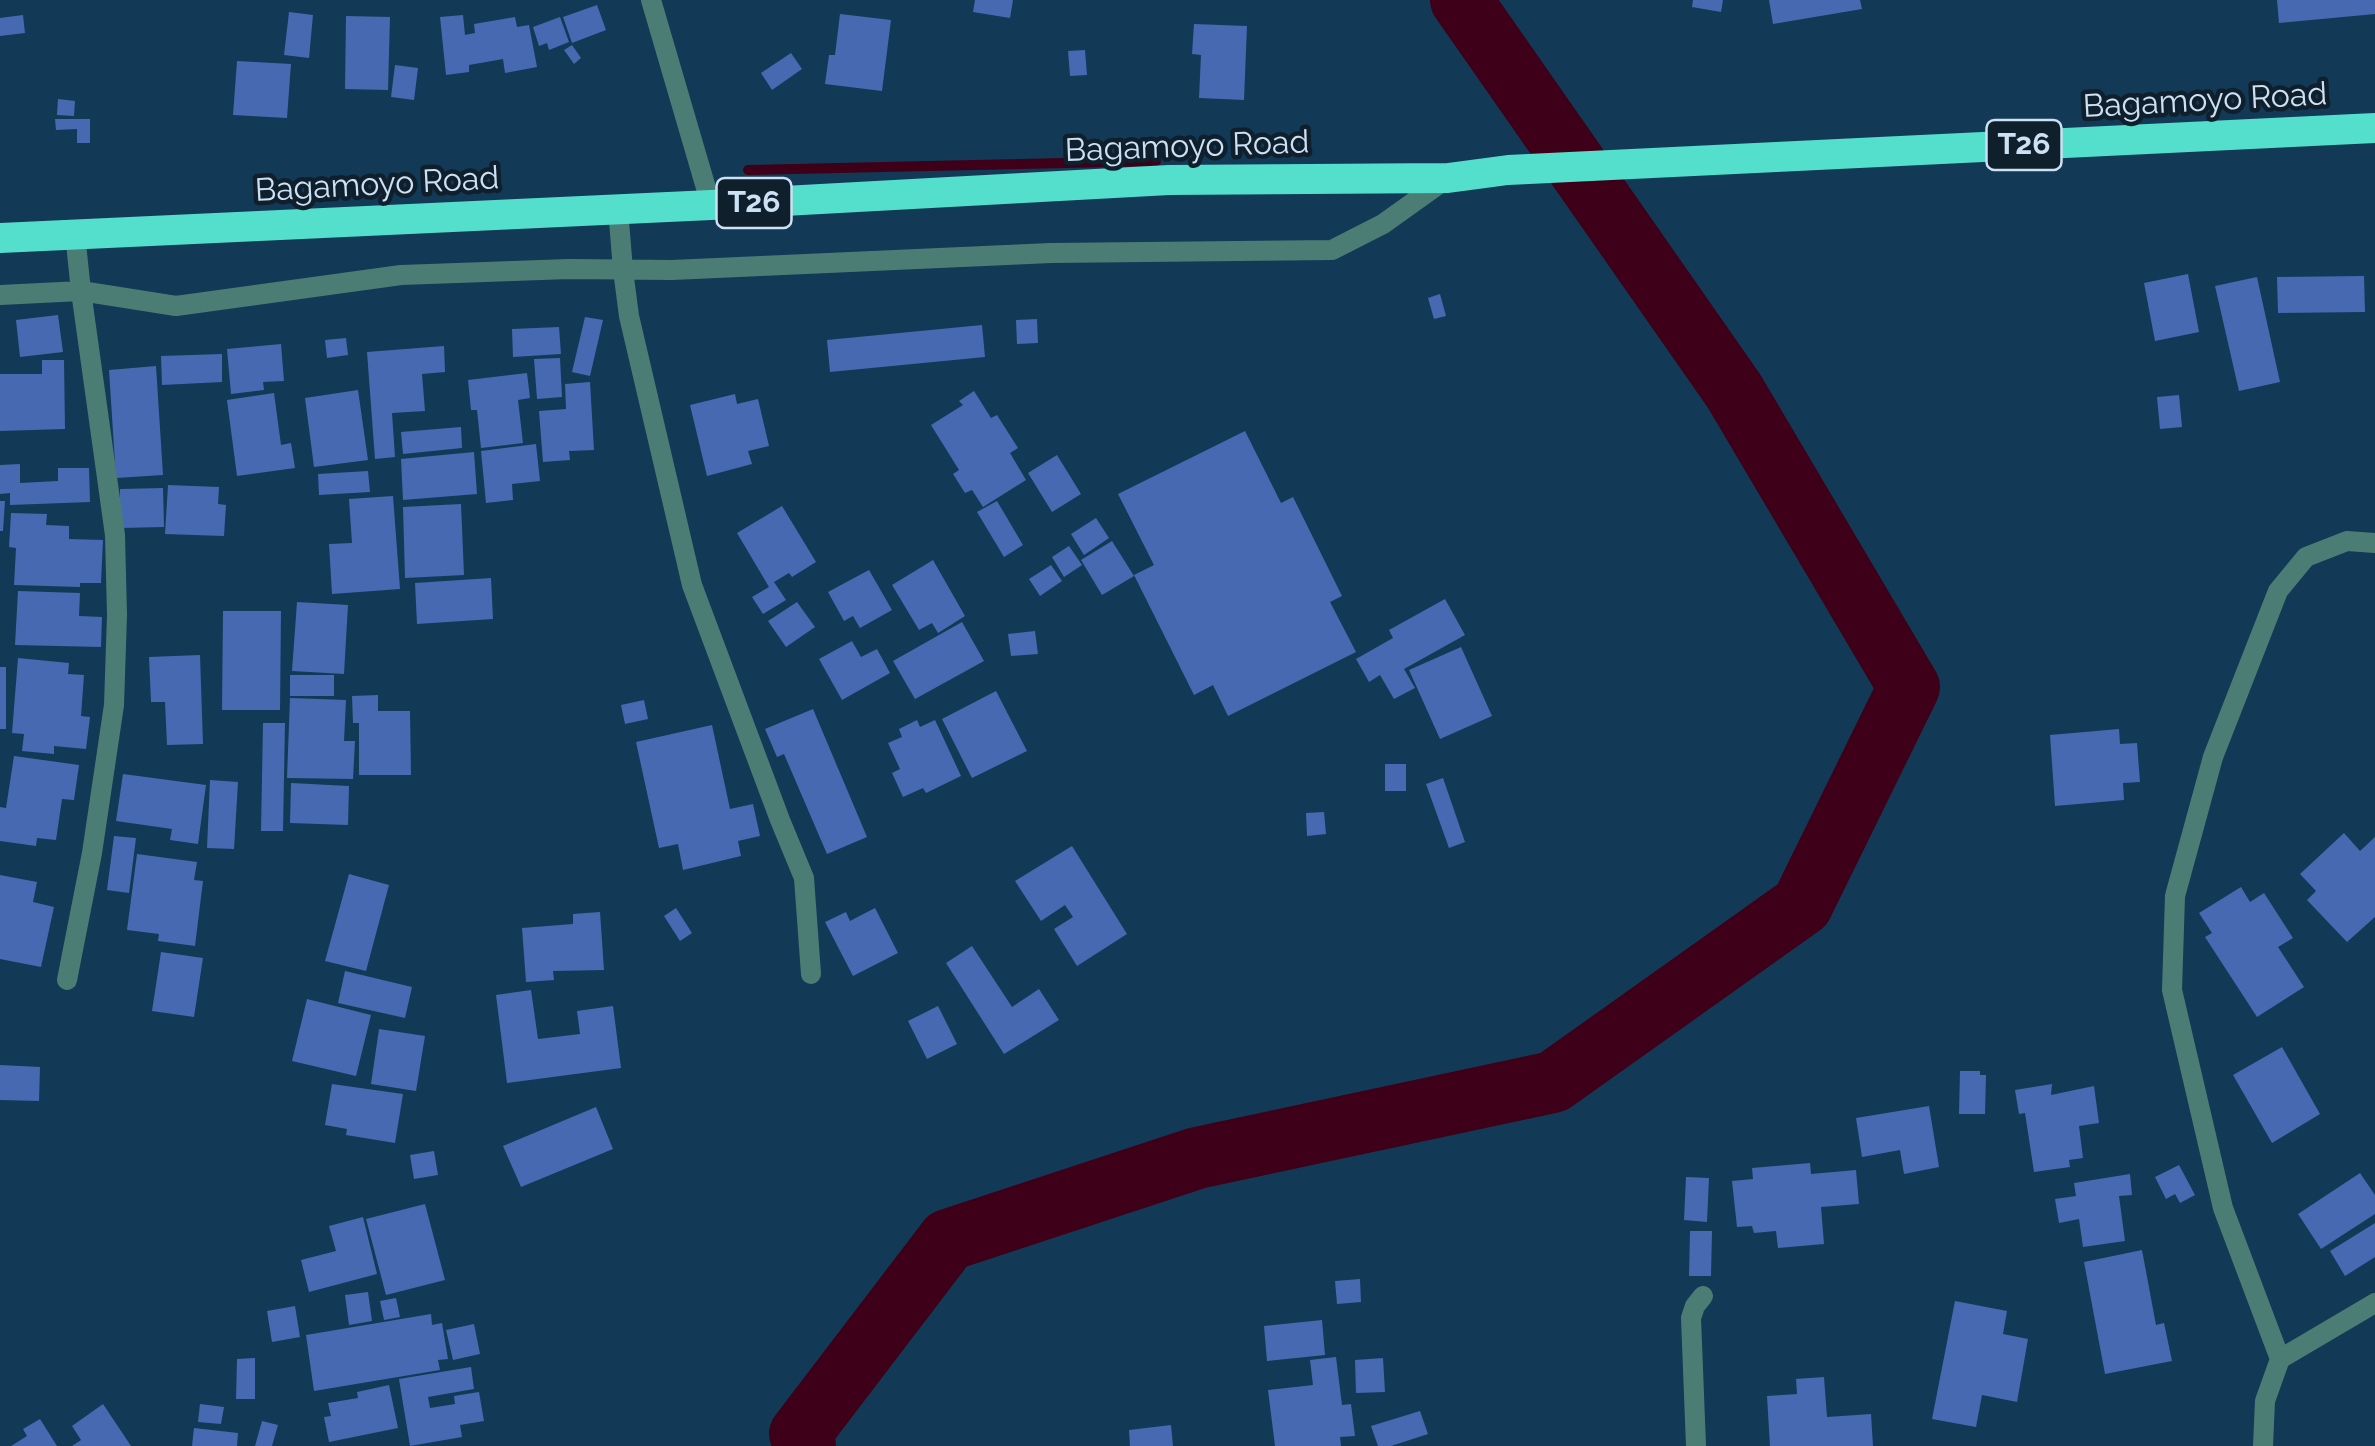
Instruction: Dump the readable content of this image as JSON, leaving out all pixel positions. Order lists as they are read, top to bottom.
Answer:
{
  "streets": {
    "highway": ["Bagamoyo Road", "T26"]
  }
}
